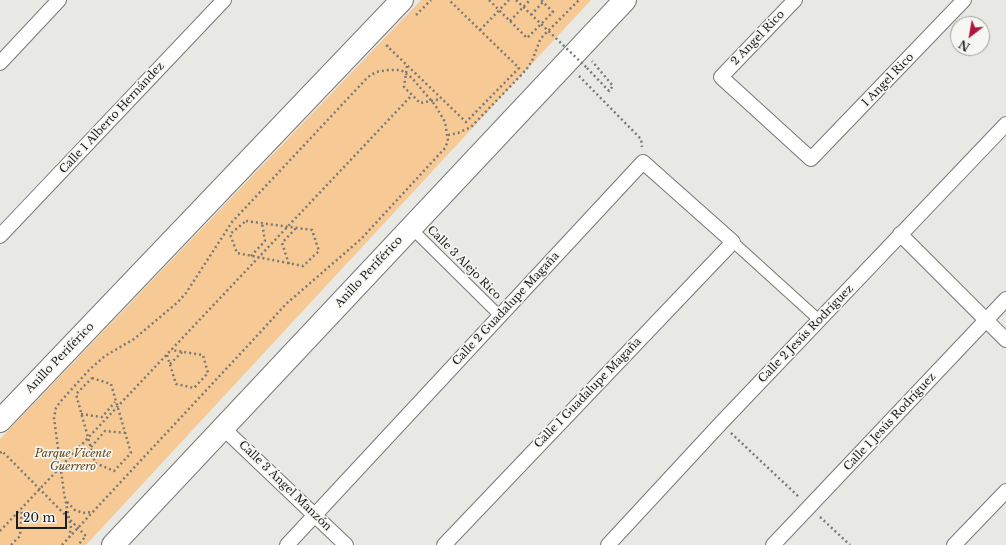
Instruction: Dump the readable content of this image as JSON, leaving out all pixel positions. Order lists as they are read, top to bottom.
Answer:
{
  "streets": {
    "main road": ["Anillo Periférico"],
    "street": [
      "2 Angel Rico",
      "1 Angel Rico",
      "Calle 1 Alberto Hernández",
      "Calle 3 Alejo Rico",
      "Calle 2 Guadalupe Magaña",
      "Calle 2 Jesús Rodríguez",
      "Calle 1 Guadalupe Magaña",
      "Calle 1 Jesús Rodríguez",
      "Calle 3 Ángel Manzón"
    ]
  },
  "crossings": [
    ["2 Angel Rico", "1 Angel Rico"],
    ["Calle 3 Alejo Rico", "Anillo Periférico"],
    ["Calle 3 Alejo Rico", "Calle 2 Guadalupe Magaña"],
    ["Anillo Periférico", "Calle 3 Ángel Manzón"],
    ["Calle 2 Guadalupe Magaña", "Calle 3 Ángel Manzón"]
  ],
  "parks": ["Parque Vicente Guerrero"],
  "scale_bar": "20 m",
  "north": "bottom left"
}
